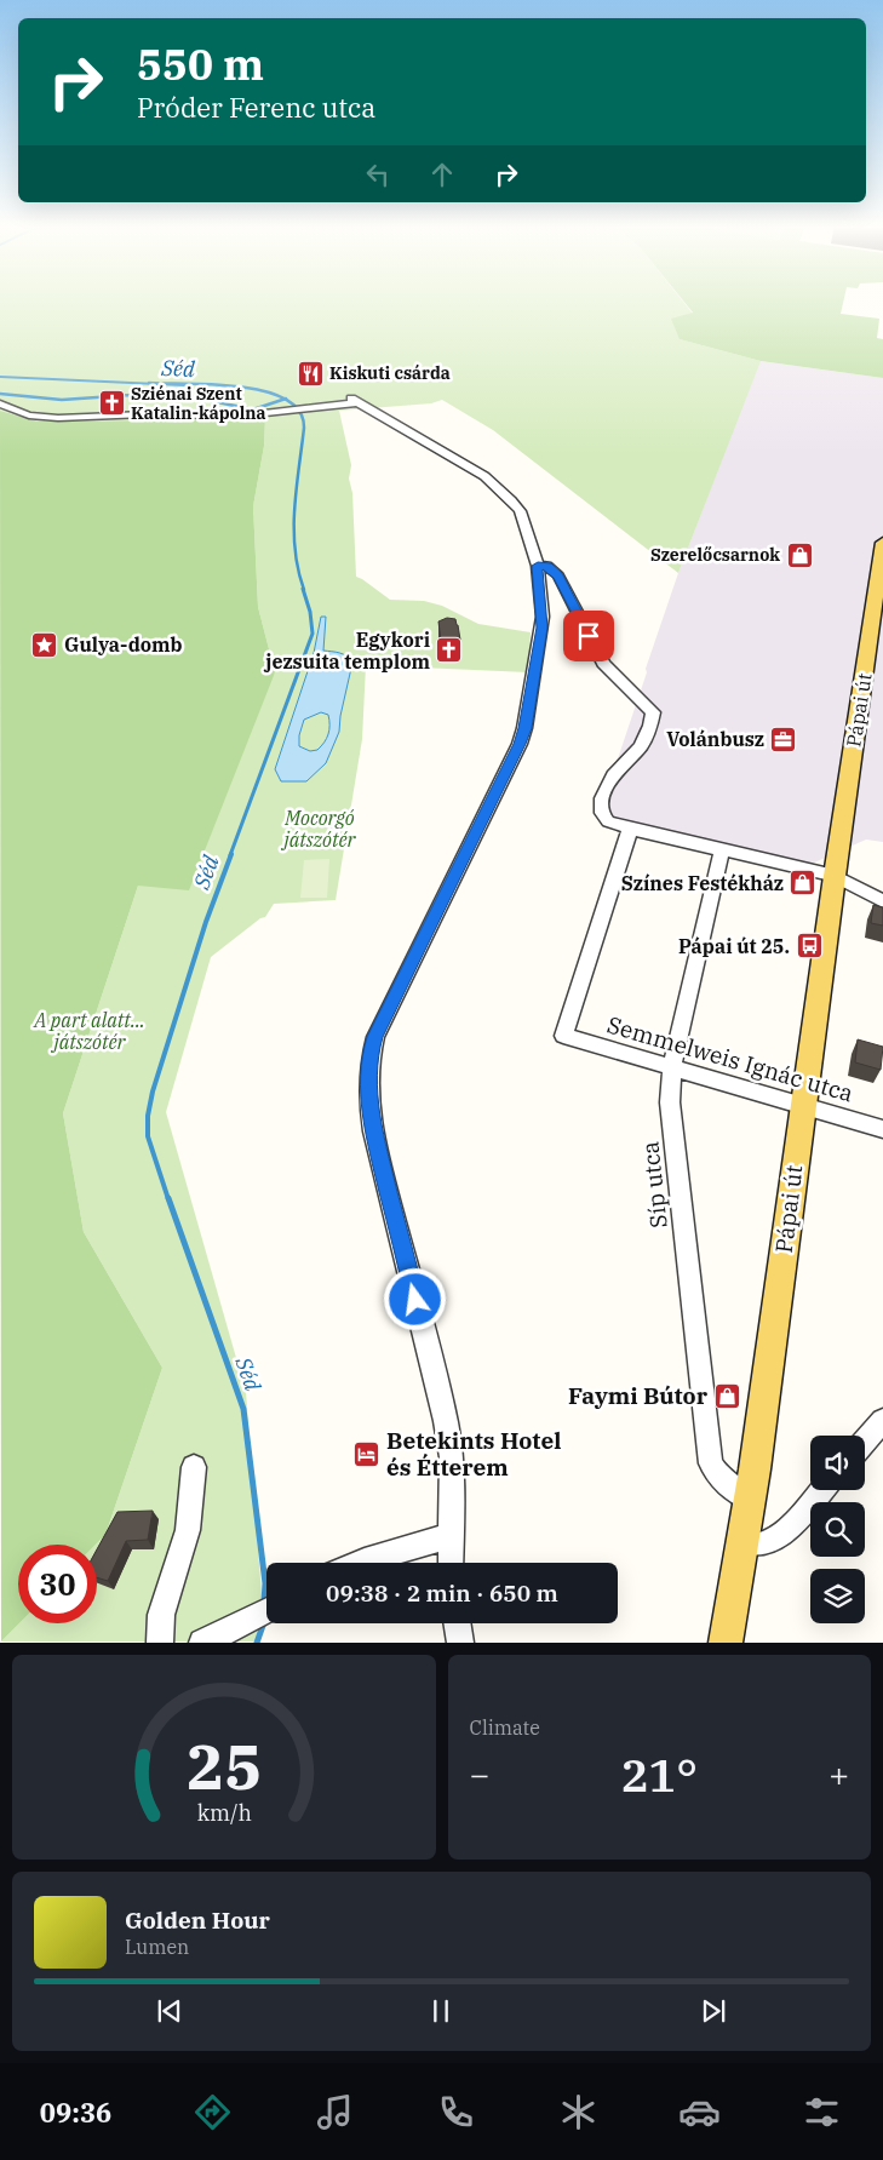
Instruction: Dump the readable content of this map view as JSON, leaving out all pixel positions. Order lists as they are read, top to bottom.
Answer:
{
  "streets": {
    "main road": ["Pápai út"],
    "street": ["Semmelweis Ignác utca", "Síp utca"]
  },
  "crossings": [
    ["Pápai út", "Semmelweis Ignác utca"],
    ["Pápai út", "Síp utca"],
    ["Semmelweis Ignác utca", "Síp utca"]
  ],
  "water": ["Séd"],
  "parks": ["Mocorgó játszótér", "A part alatt... játszótér"],
  "places": {
    "restaurant": ["Kiskuti csárda"],
    "church": ["Sziénai Szent Katalin-kápolna", "Egykori jezsuita templom"],
    "shop": ["Szerelőcsarnok", "Színes Festékház", "Faymi Bútor"],
    "place": ["Gulya-domb"],
    "office": ["Volánbusz"],
    "bus stop": ["Pápai út 25."],
    "hotel": ["Betekints Hotel és Étterem"]
  },
  "page": {
    "turn": ["550 m", "Próder Ferenc utca"],
    "limit": "30",
    "trip": "09:38 · 2 min · 650 m",
    "tile": "Climate",
    "heat": ["−", "21°", "+"],
    "song": ["Golden Hour", "Lumen"],
    "tabs": "09:36",
    "gauge": ["25", "km/h"]
  }
}
